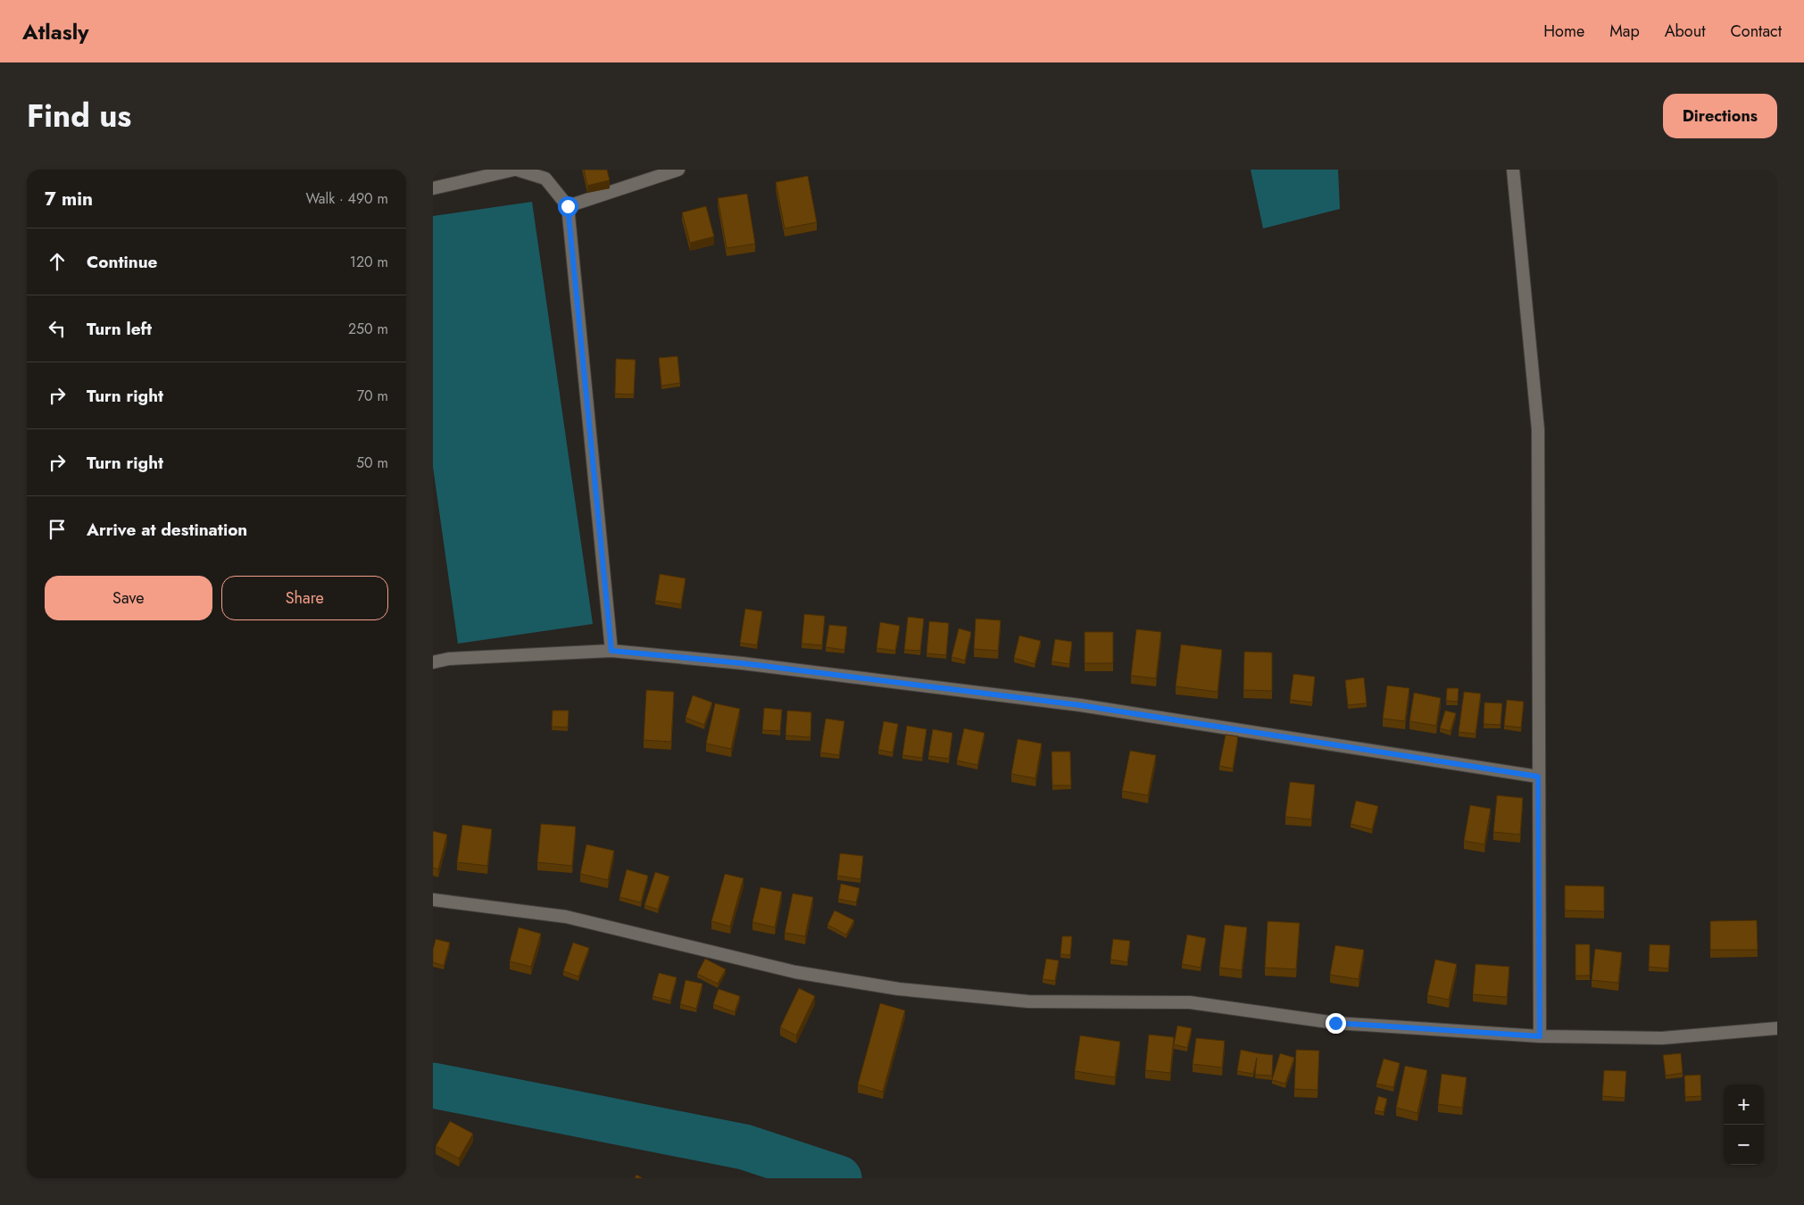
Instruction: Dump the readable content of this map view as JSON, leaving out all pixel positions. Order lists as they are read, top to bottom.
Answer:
{
  "page": {
    "header": "Atlasly",
    "nav": [
      "Home",
      "Map",
      "About",
      "Contact"
    ],
    "title": "Find us",
    "buttons": [
      "Directions",
      ["Save", "Share"]
    ],
    "heading": ["7 min", "Walk · 490 m"],
    "list": [
      ["Continue", "120 m"],
      ["Turn left", "250 m"],
      ["Turn right", "70 m"],
      ["Turn right", "50 m"],
      "Arrive at destination"
    ],
    "map_buttons": ["+", "−"]
  }
}
